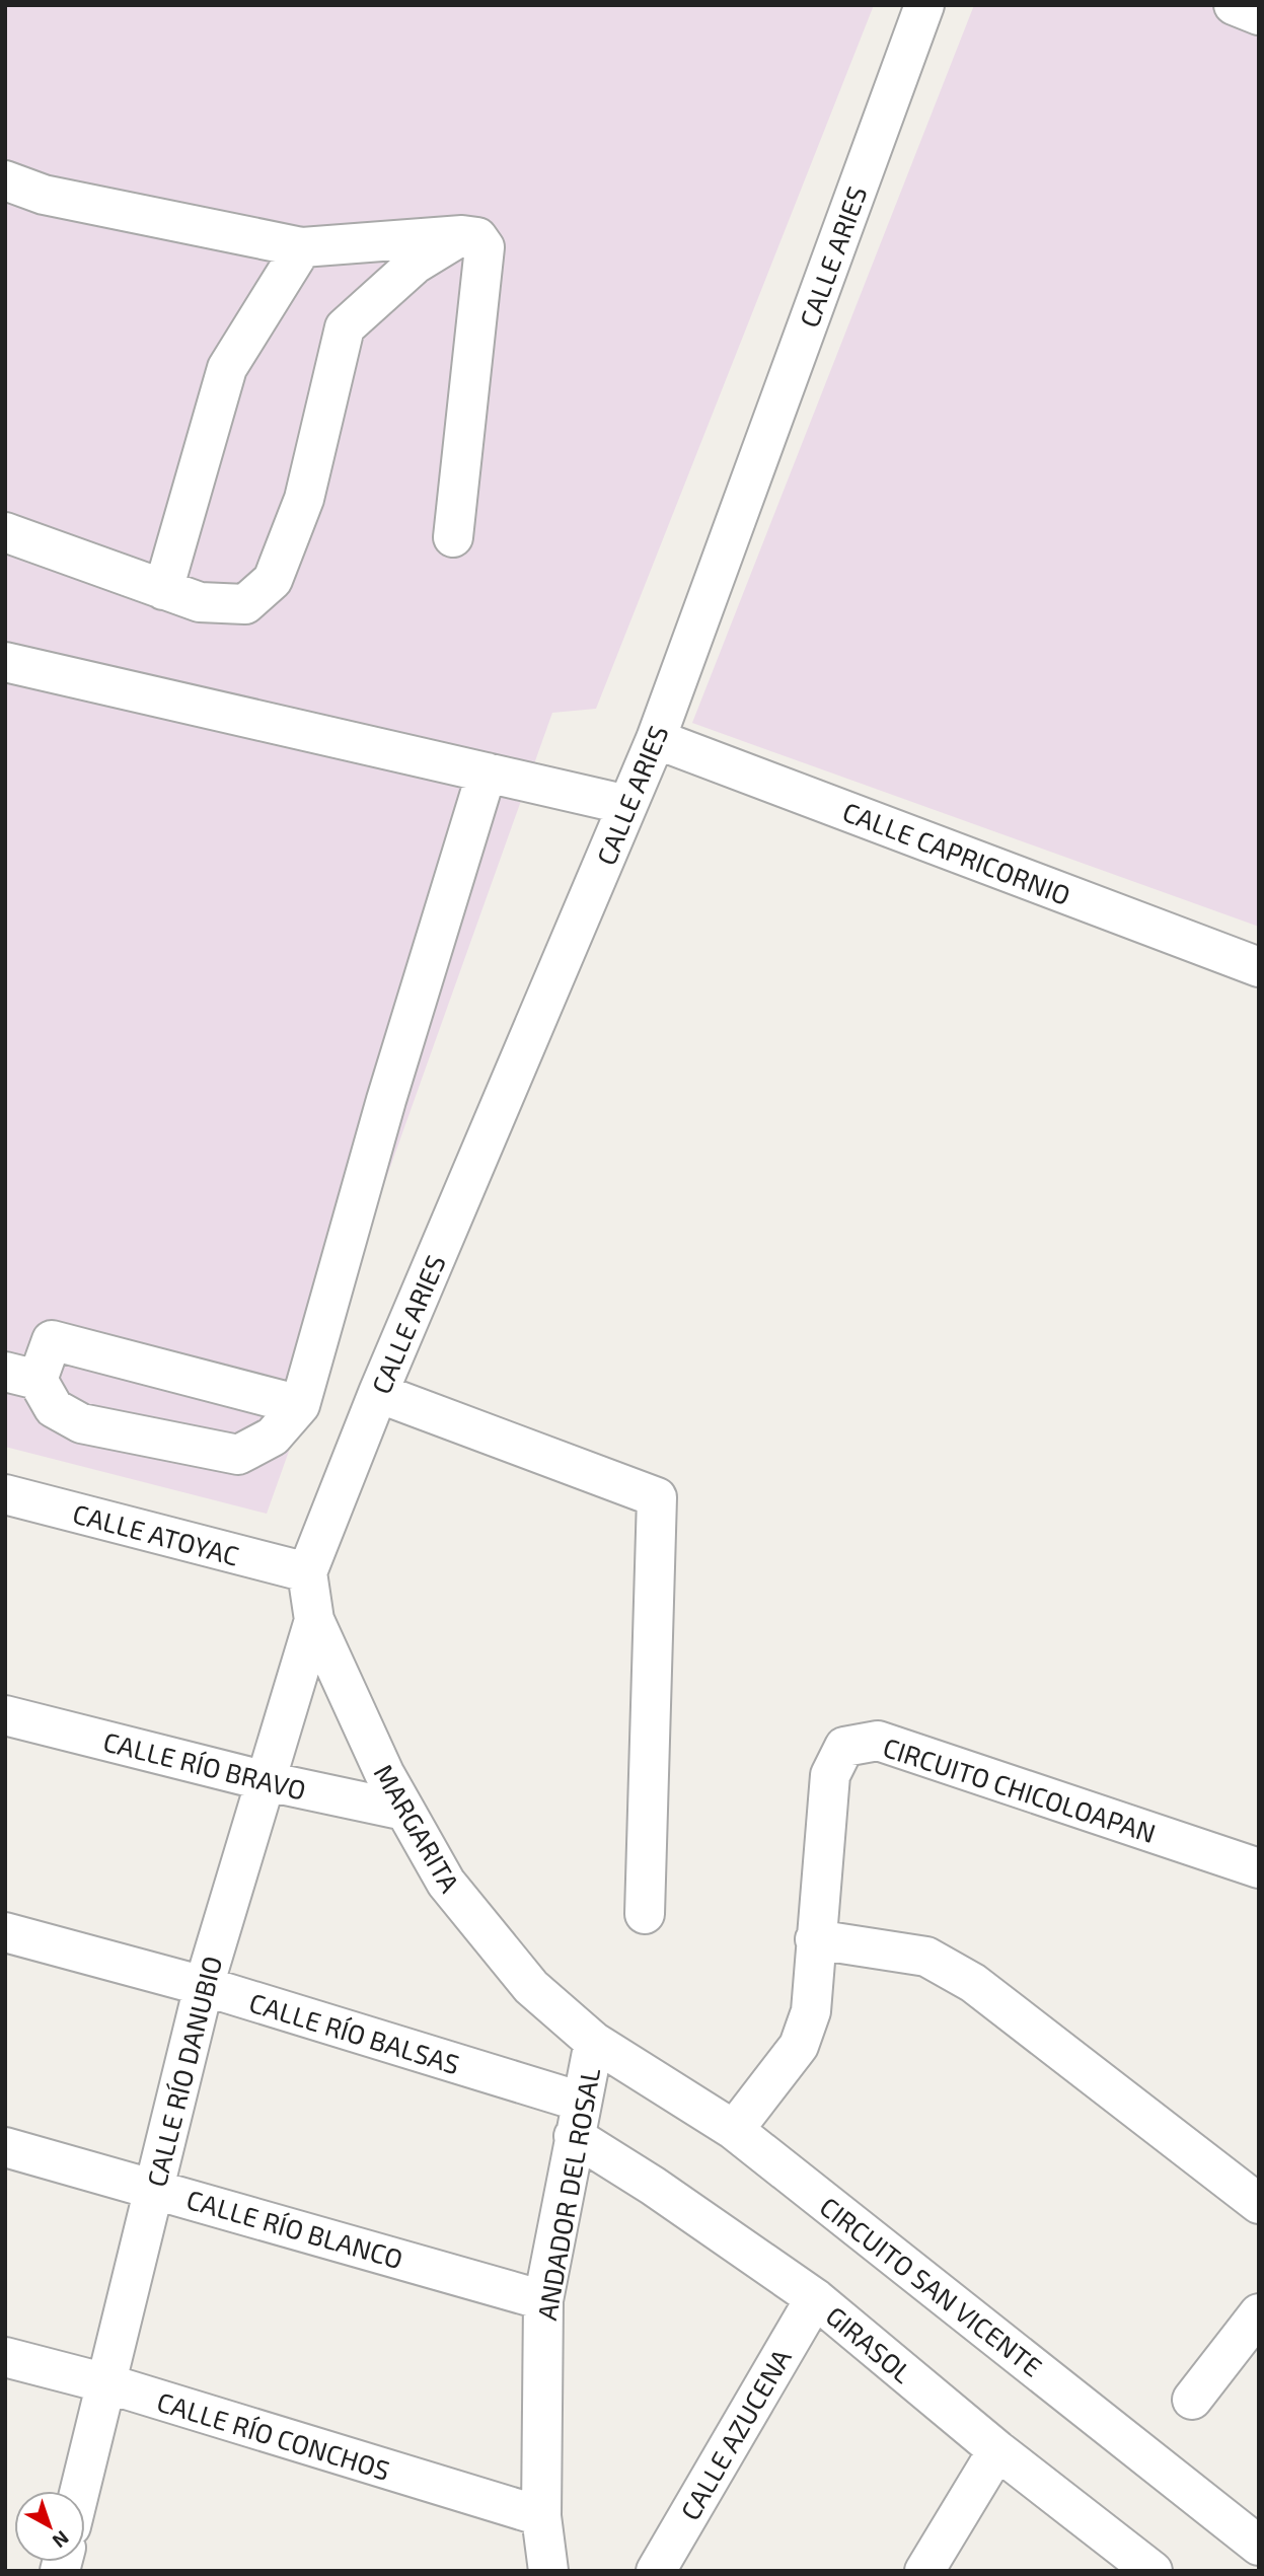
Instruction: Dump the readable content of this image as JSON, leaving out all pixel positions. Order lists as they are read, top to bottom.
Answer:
{
  "streets": {
    "street": [
      "CALLE ARIES",
      "CALLE CAPRICORNIO",
      "CALLE ATOYAC",
      "CALLE RÍO BRAVO",
      "CIRCUITO CHICOLOAPAN",
      "MARGARITA",
      "CALLE RÍO BALSAS",
      "CALLE RÍO DANUBIO",
      "ANDADOR DEL ROSAL",
      "CALLE RÍO BLANCO",
      "CIRCUITO SAN VICENTE",
      "GIRASOL",
      "CALLE AZUCENA",
      "CALLE RÍO CONCHOS"
    ]
  },
  "crossings": [
    ["CALLE ARIES", "CALLE CAPRICORNIO"],
    ["CALLE ARIES", "CALLE ATOYAC"],
    ["CALLE ARIES", "MARGARITA"],
    ["CALLE ATOYAC", "MARGARITA"],
    ["CALLE RÍO BRAVO", "MARGARITA"],
    ["CALLE RÍO BRAVO", "CALLE RÍO DANUBIO"],
    ["CIRCUITO CHICOLOAPAN", "CIRCUITO SAN VICENTE"],
    ["MARGARITA", "CALLE RÍO DANUBIO"],
    ["MARGARITA", "ANDADOR DEL ROSAL"],
    ["MARGARITA", "CIRCUITO SAN VICENTE"],
    ["CALLE RÍO BALSAS", "CALLE RÍO DANUBIO"],
    ["CALLE RÍO BALSAS", "ANDADOR DEL ROSAL"],
    ["CALLE RÍO BALSAS", "GIRASOL"],
    ["CALLE RÍO DANUBIO", "CALLE RÍO BLANCO"],
    ["CALLE RÍO DANUBIO", "CALLE RÍO CONCHOS"],
    ["ANDADOR DEL ROSAL", "CALLE RÍO BLANCO"],
    ["ANDADOR DEL ROSAL", "CIRCUITO SAN VICENTE"],
    ["ANDADOR DEL ROSAL", "GIRASOL"],
    ["ANDADOR DEL ROSAL", "CALLE RÍO CONCHOS"],
    ["GIRASOL", "CALLE AZUCENA"]
  ],
  "north": "bottom right"
}
